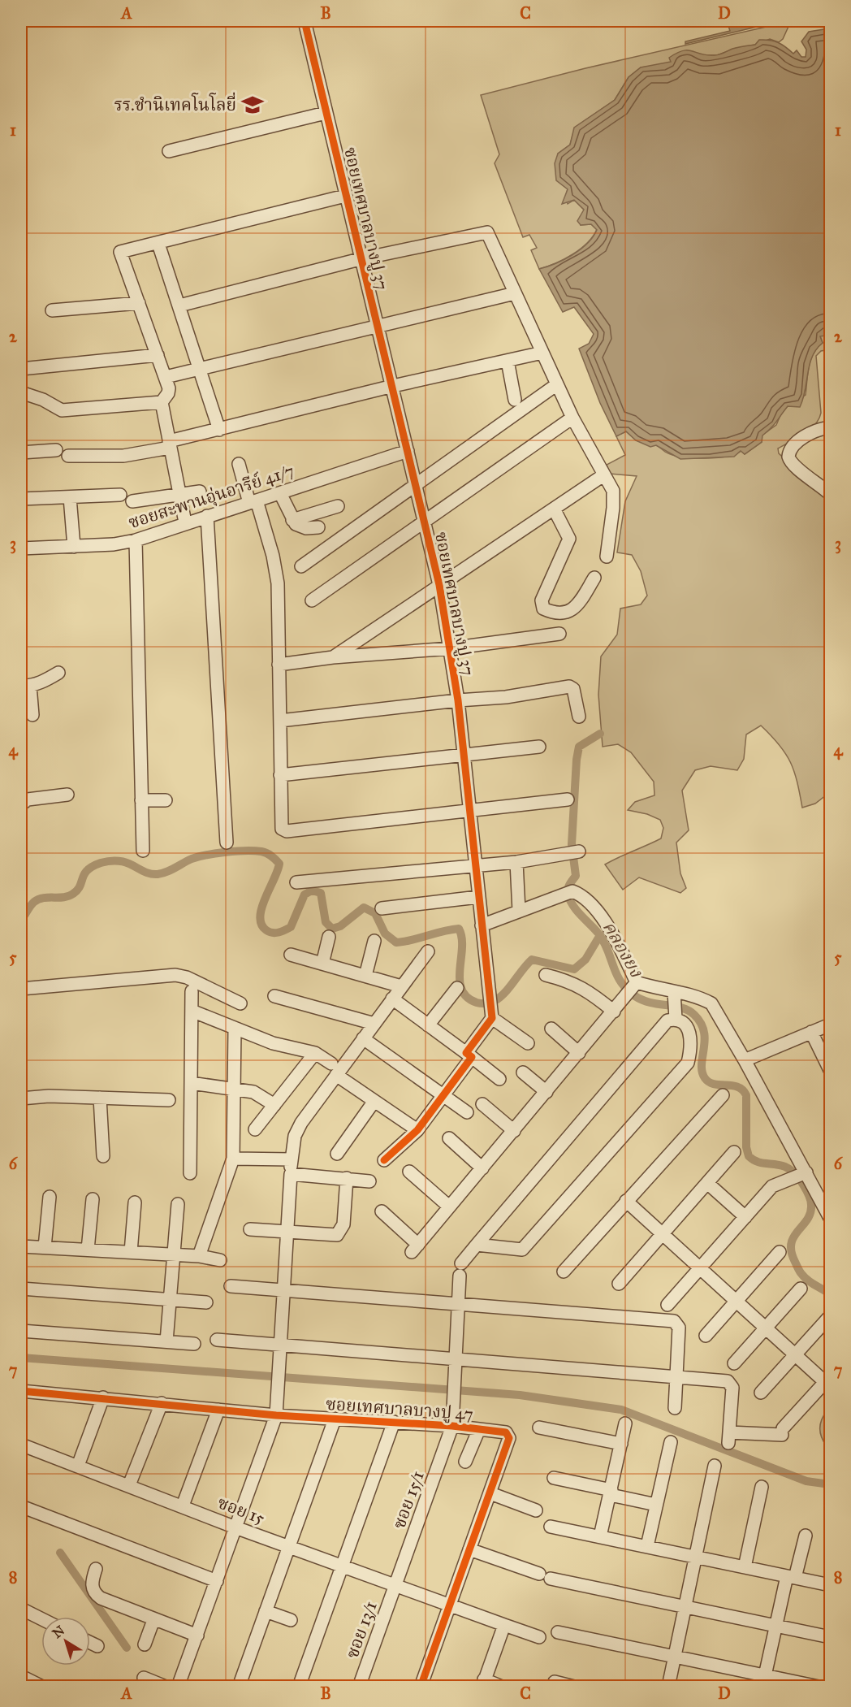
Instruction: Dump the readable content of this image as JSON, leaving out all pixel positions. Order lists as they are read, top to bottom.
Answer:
{
  "streets": {
    "street": [
      "ซอยเทศบาลบางปู 37",
      "ซอยสะพานอุ่นอารีย์ 41/7",
      "ซอยเทศบาลบางปู 47",
      "ซอย 15/1",
      "ซอย 15",
      "ซอย 13/1"
    ]
  },
  "crossings": [
    ["ซอยเทศบาลบางปู 37", "ซอยสะพานอุ่นอารีย์ 41/7"],
    ["ซอยเทศบาลบางปู 47", "ซอย 15/1"],
    ["ซอยเทศบาลบางปู 47", "ซอย 15"],
    ["ซอย 15/1", "ซอย 15"],
    ["ซอย 15/1", "ซอย 13/1"],
    ["ซอย 15", "ซอย 13/1"]
  ],
  "water": ["คลองยง"],
  "places": {
    "school or university": ["รร.ชำนิเทคโนโลยี่"]
  },
  "north": "top left",
  "grid": {
    "columns": [
      "A",
      "B",
      "C",
      "D"
    ],
    "rows": [
      "1",
      "2",
      "3",
      "4",
      "5",
      "6",
      "7",
      "8"
    ]
  }
}
